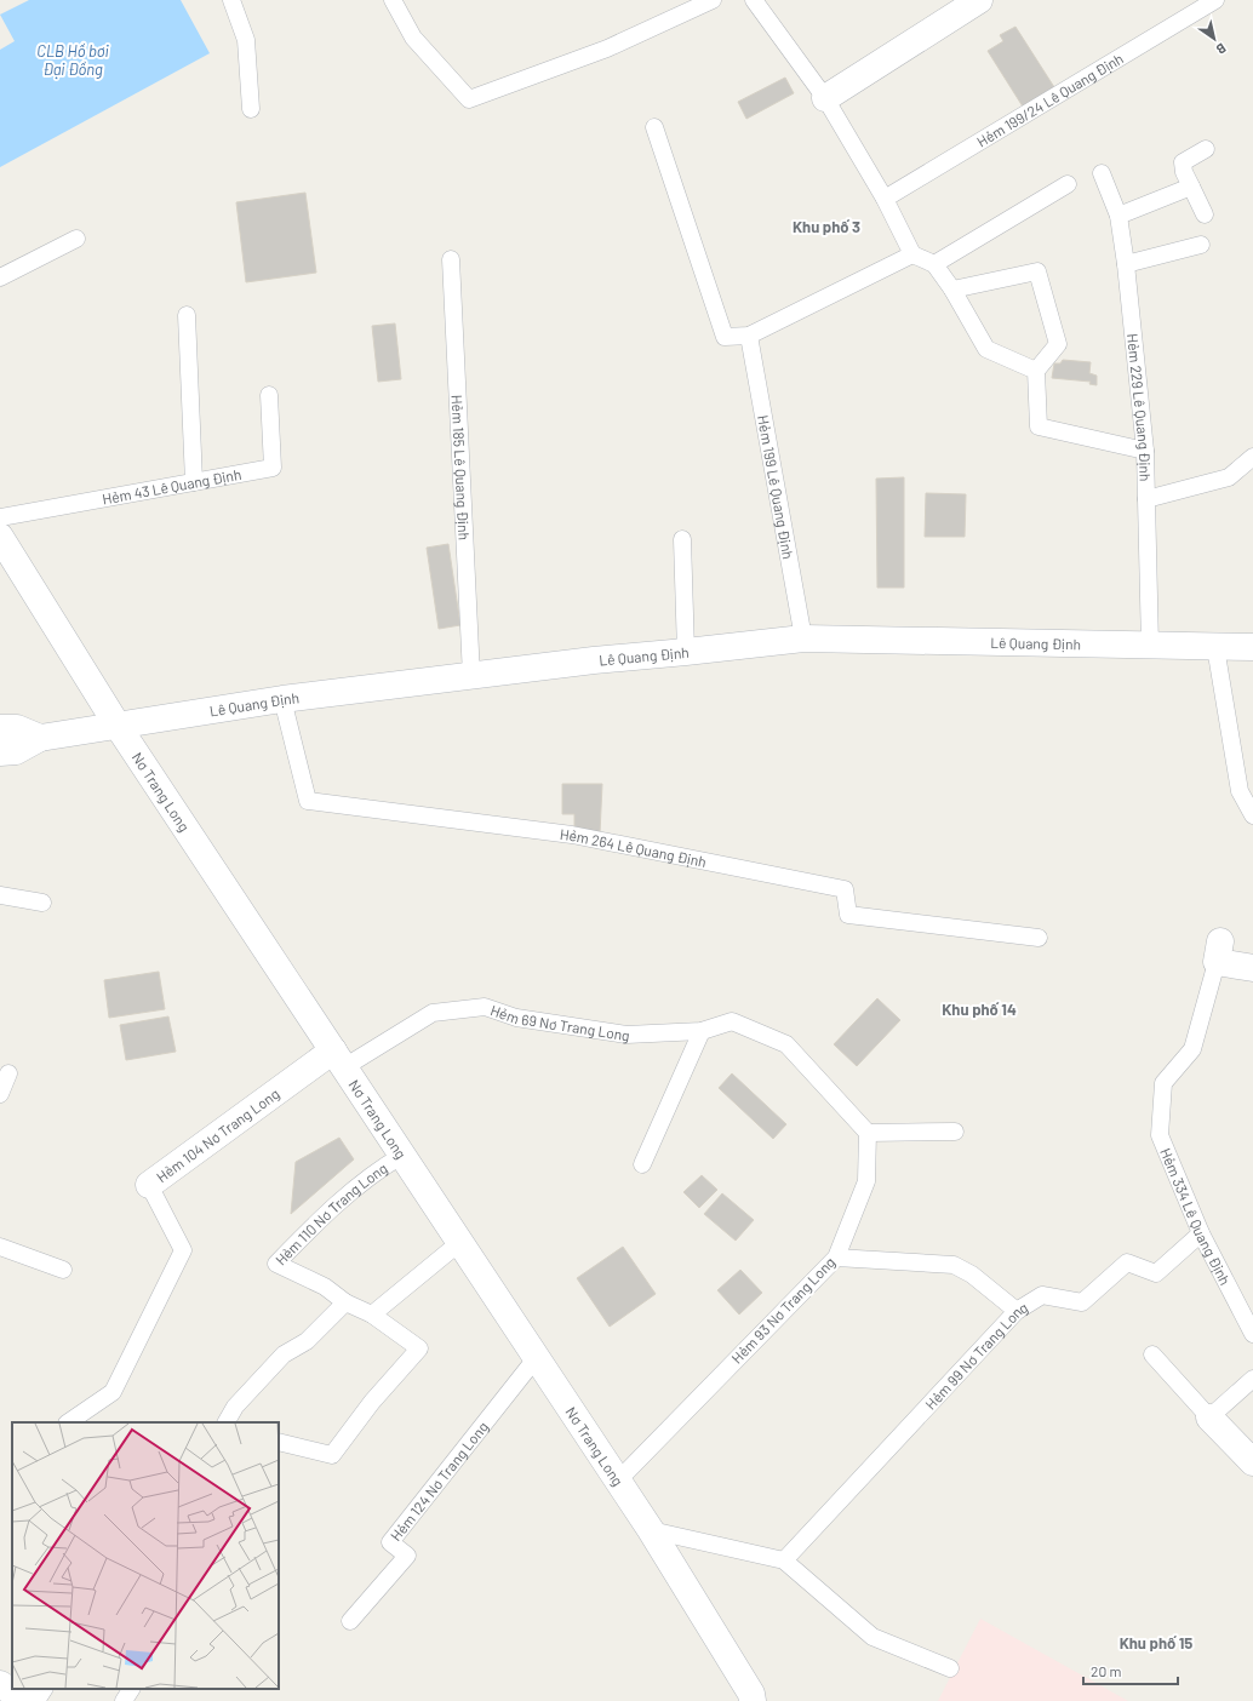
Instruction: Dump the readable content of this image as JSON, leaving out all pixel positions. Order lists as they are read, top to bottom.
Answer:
{
  "streets": {
    "main road": [
      "Lê Quang Định",
      "Nơ Trang Long",
      "Hẻm 104 Nơ Trang Long",
      "Hẻm 334 Lê Quang Định"
    ],
    "lane": [
      "Hẻm 199/24 Lê Quang Định",
      "Hẻm 229 Lê Quang Định",
      "Hẻm 185 Lê Quang Định",
      "Hẻm 43 Lê Quang Định",
      "Hẻm 199 Lê Quang Định",
      "Hẻm 264 Lê Quang Định",
      "Hẻm 69 Nơ Trang Long",
      "Hẻm 110 Nơ Trang Long",
      "Hẻm 93 Nơ Trang Long",
      "Hẻm 99 Nơ Trang Long",
      "Hẻm 124 Nơ Trang Long"
    ]
  },
  "crossings": [
    ["Hẻm 229 Lê Quang Định", "Lê Quang Định"],
    ["Hẻm 185 Lê Quang Định", "Lê Quang Định"],
    ["Hẻm 199 Lê Quang Định", "Lê Quang Định"],
    ["Lê Quang Định", "Nơ Trang Long"],
    ["Lê Quang Định", "Hẻm 264 Lê Quang Định"],
    ["Nơ Trang Long", "Hẻm 69 Nơ Trang Long"],
    ["Nơ Trang Long", "Hẻm 104 Nơ Trang Long"],
    ["Nơ Trang Long", "Hẻm 110 Nơ Trang Long"],
    ["Nơ Trang Long", "Hẻm 93 Nơ Trang Long"],
    ["Nơ Trang Long", "Hẻm 124 Nơ Trang Long"],
    ["Hẻm 69 Nơ Trang Long", "Hẻm 104 Nơ Trang Long"],
    ["Hẻm 69 Nơ Trang Long", "Hẻm 93 Nơ Trang Long"],
    ["Hẻm 334 Lê Quang Định", "Hẻm 99 Nơ Trang Long"]
  ],
  "districts": ["Khu phố 3", "Khu phố 14", "Khu phố 15"],
  "water": ["CLB Hồ bơi Đại Đồng"],
  "scale_bar": "20 m",
  "north": "bottom right"
}
